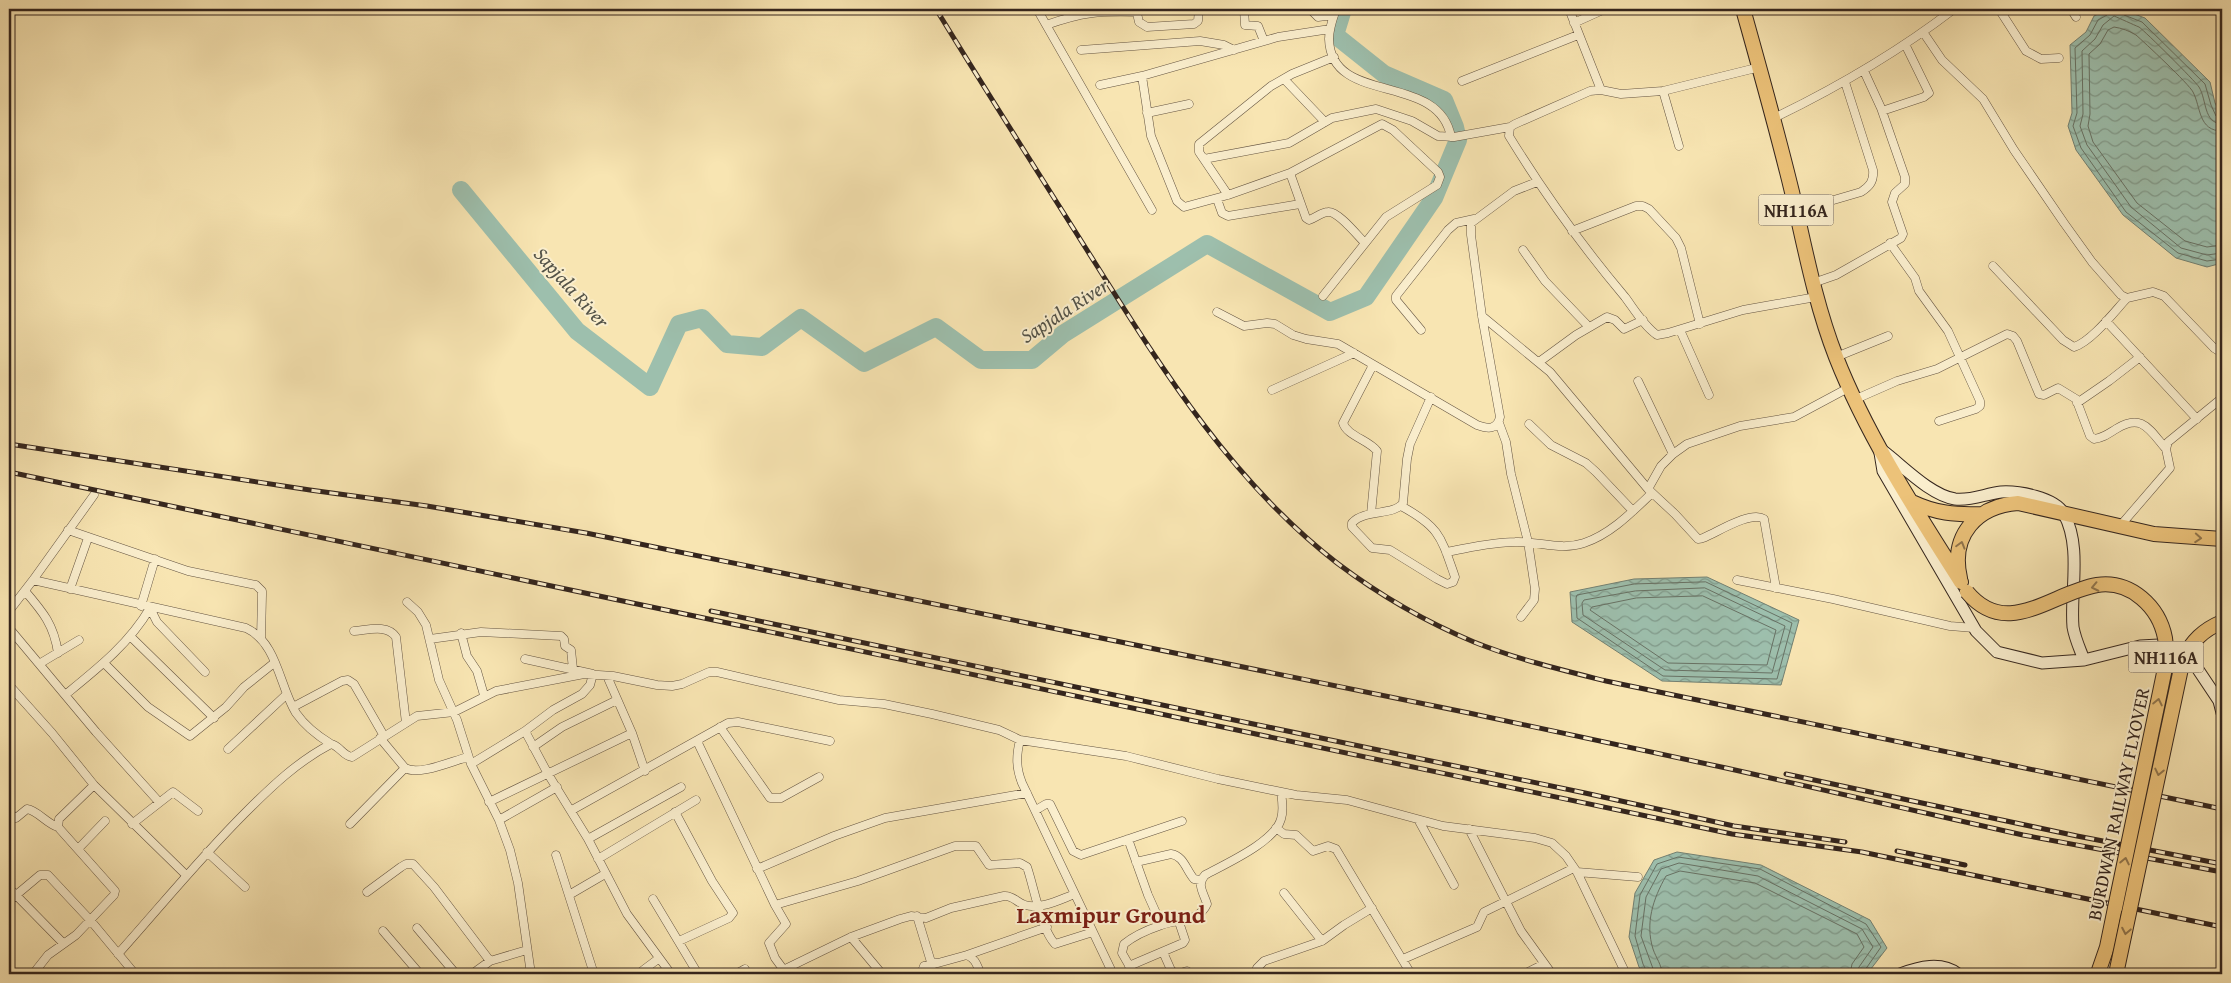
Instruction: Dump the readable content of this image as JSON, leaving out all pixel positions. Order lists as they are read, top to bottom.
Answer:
{
  "streets": {
    "highway": ["NH116A", "BURDWAN RAILWAY FLYOVER"]
  },
  "crossings": [
    ["NH116A", "BURDWAN RAILWAY FLYOVER"]
  ],
  "districts": ["Laxmipur Ground"],
  "water": ["Sapjala River"]
}
